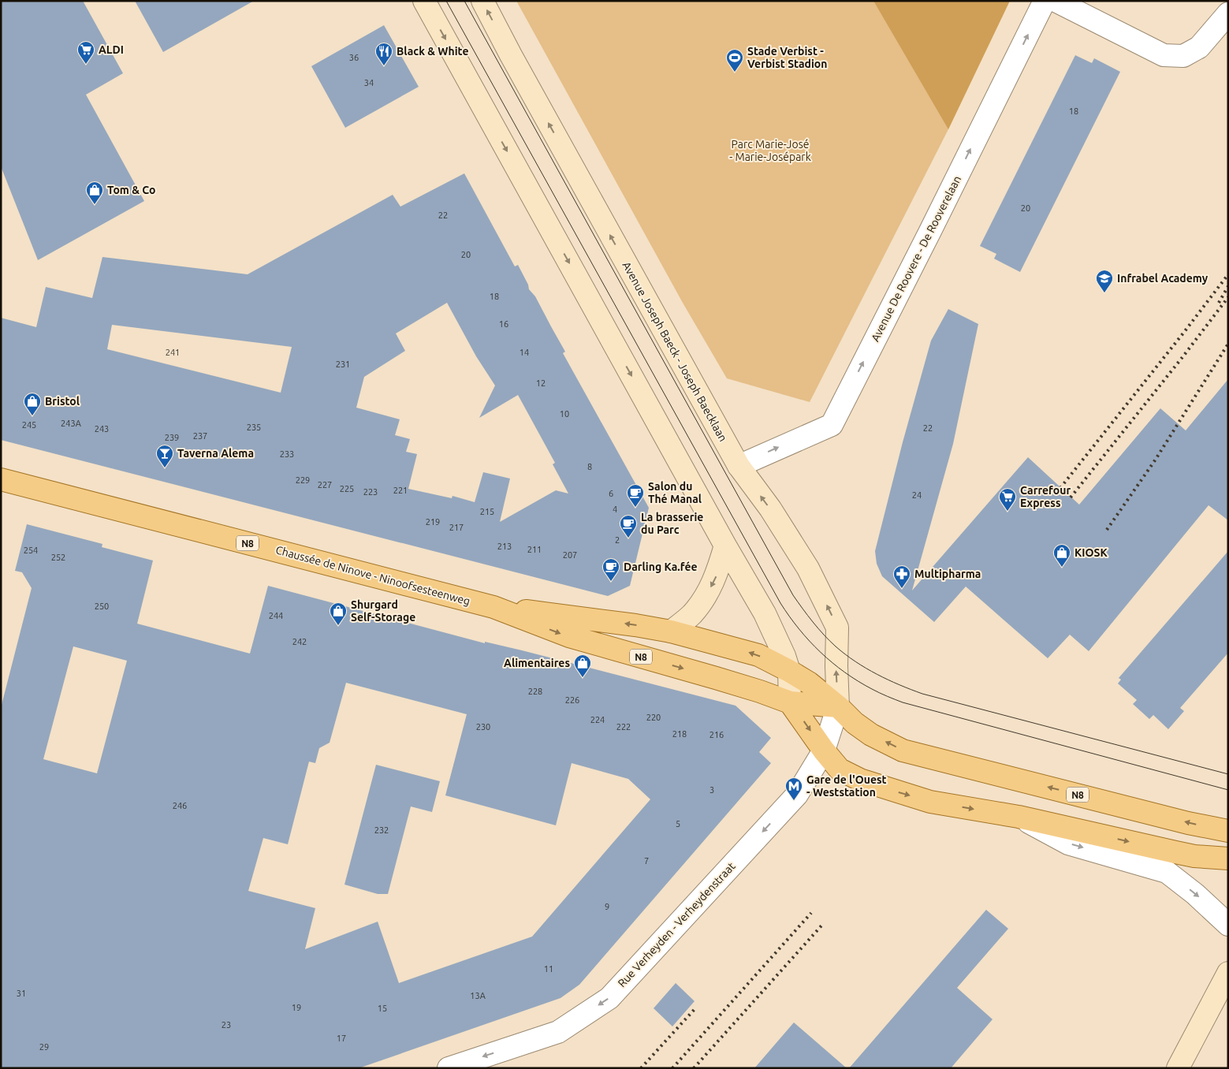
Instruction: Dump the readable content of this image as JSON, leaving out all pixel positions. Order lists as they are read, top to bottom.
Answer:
{
  "streets": {
    "main road": ["N8", "Chaussée de Ninove - Ninoofsesteenweg"],
    "street": ["Avenue De Roovere - De Rooverelaan", "Avenue Joseph Baeck - Joseph Baecklaan", "Rue Verheyden - Verheydenstraat"]
  },
  "crossings": [
    ["Avenue De Roovere - De Rooverelaan", "Avenue Joseph Baeck - Joseph Baecklaan"],
    ["Avenue Joseph Baeck - Joseph Baecklaan", "Chaussée de Ninove - Ninoofsesteenweg"],
    ["Avenue Joseph Baeck - Joseph Baecklaan", "Rue Verheyden - Verheydenstraat"],
    ["Chaussée de Ninove - Ninoofsesteenweg", "Rue Verheyden - Verheydenstraat"]
  ],
  "one_way": ["Avenue De Roovere - De Rooverelaan", "Rue Verheyden - Verheydenstraat"],
  "parks": ["Parc Marie-José - Marie-Josépark"],
  "places": {
    "supermarket": ["ALDI", "Carrefour Express"],
    "restaurant": ["Black & White"],
    "sports": ["Stade Verbist - Verbist Stadion"],
    "shop": [
      "Tom & Co",
      "Bristol",
      "KIOSK",
      "Shurgard Self-Storage",
      "Alimentaires"
    ],
    "school or university": ["Infrabel Academy"],
    "bar": ["Taverna Alema"],
    "cafe": ["Salon du Thé Manal", "La brasserie du Parc", "Darling Ka.fée"],
    "pharmacy": ["Multipharma"],
    "metro station": ["Gare de l'Ouest - Weststation"]
  },
  "house_numbers": [
    "36",
    "34",
    "18",
    "20",
    "22",
    "20",
    "18",
    "16",
    "241",
    "14",
    "231",
    "12",
    "10",
    "243A",
    "245",
    "235",
    "22",
    "243",
    "237",
    "239",
    "233",
    "8",
    "229",
    "227",
    "225",
    "221",
    "223",
    "6",
    "24",
    "4",
    "215",
    "219",
    "217",
    "2",
    "213",
    "211",
    "254",
    "207",
    "252",
    "250",
    "244",
    "242",
    "228",
    "226",
    "220",
    "224",
    "230",
    "222",
    "218",
    "216",
    "3",
    "246",
    "5",
    "232",
    "7",
    "9",
    "11",
    "31",
    "13A",
    "19",
    "15",
    "23",
    "17",
    "29"
  ]
}
